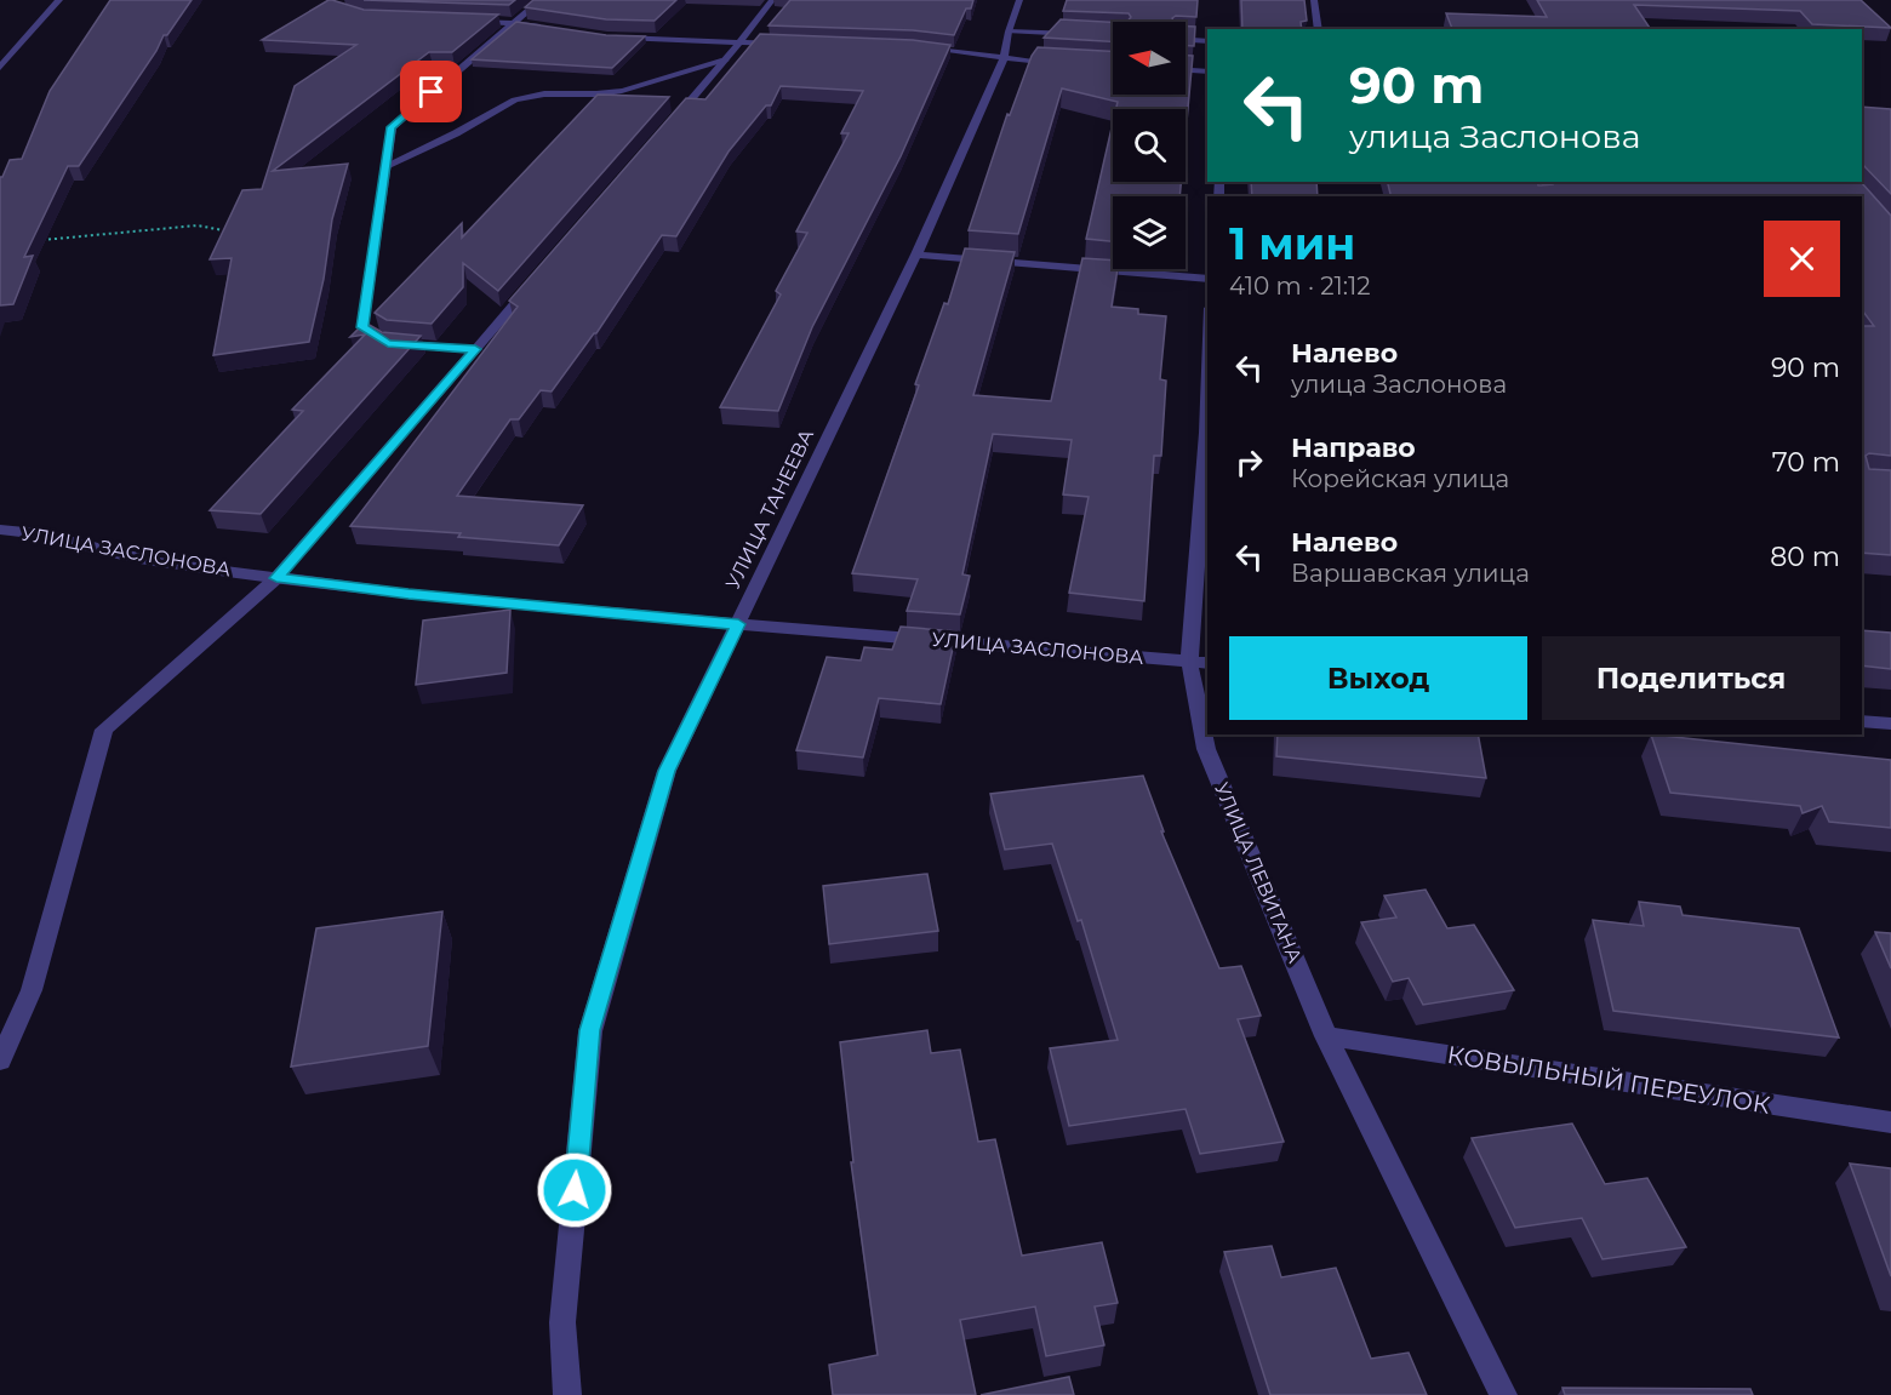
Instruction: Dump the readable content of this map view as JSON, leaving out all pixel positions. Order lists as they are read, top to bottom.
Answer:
{
  "streets": {
    "street": [
      "УЛИЦА ТАНЕЕВА",
      "УЛИЦА ЗАСЛОНОВА",
      "УЛИЦА ЛЕВИТАНА",
      "КОВЫЛЬНЫЙ ПЕРЕУЛОК"
    ]
  },
  "crossings": [
    ["УЛИЦА ТАНЕЕВА", "УЛИЦА ЗАСЛОНОВА"],
    ["УЛИЦА ЗАСЛОНОВА", "УЛИЦА ЛЕВИТАНА"],
    ["УЛИЦА ЛЕВИТАНА", "КОВЫЛЬНЫЙ ПЕРЕУЛОК"]
  ],
  "north": "left",
  "page": {
    "turn": ["90 m", "улица Заслонова"],
    "heading": ["1 мин", "410 m · 21:12"],
    "list": [
      {
        "name": "Налево",
        "note": "улица Заслонова",
        "value": "90 m"
      },
      {
        "name": "Направо",
        "note": "Корейская улица",
        "value": "70 m"
      },
      {
        "name": "Налево",
        "note": "Варшавская улица",
        "value": "80 m"
      }
    ],
    "buttons": ["Выход", "Поделиться"]
  }
}
